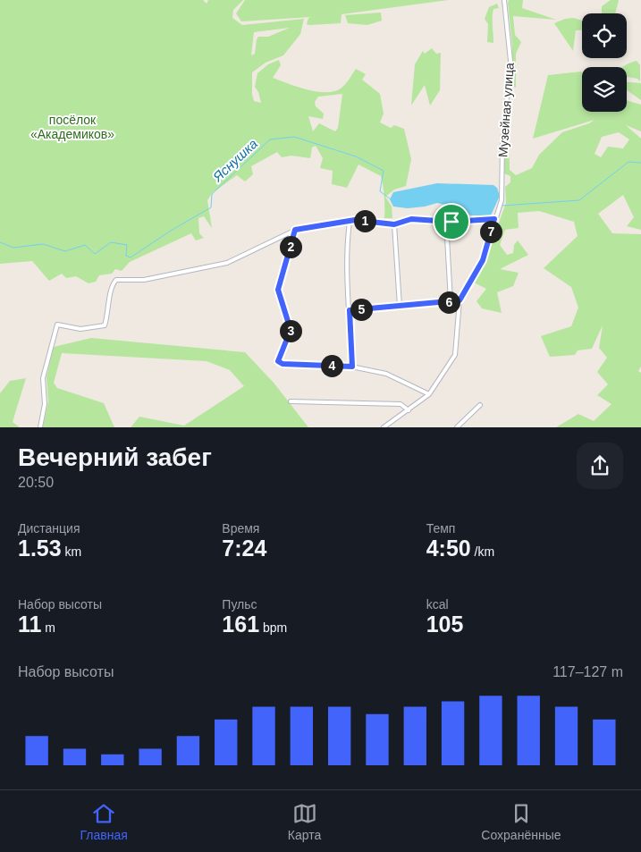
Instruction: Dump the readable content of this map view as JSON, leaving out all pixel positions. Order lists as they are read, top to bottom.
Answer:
{
  "streets": {
    "street": ["Музейная улица"]
  },
  "water": ["Яснушка"],
  "parks": ["посёлок «Академиков»"],
  "page": {
    "pins": [
      "1",
      "7",
      "2",
      "6",
      "5",
      "3",
      "4"
    ],
    "heading": ["Вечерний забег", "20:50"],
    "stats": [
      ["Дистанция", "1.53 km"],
      ["Время", "7:24"],
      ["Темп", "4:50 /km"],
      ["Набор высоты", "11 m"],
      ["Пульс", "161 bpm"],
      ["kcal", "105"]
    ],
    "chart": ["Набор высоты", "117–127 m"],
    "tabs": ["Главная", "Карта", "Сохранённые"]
  }
}
